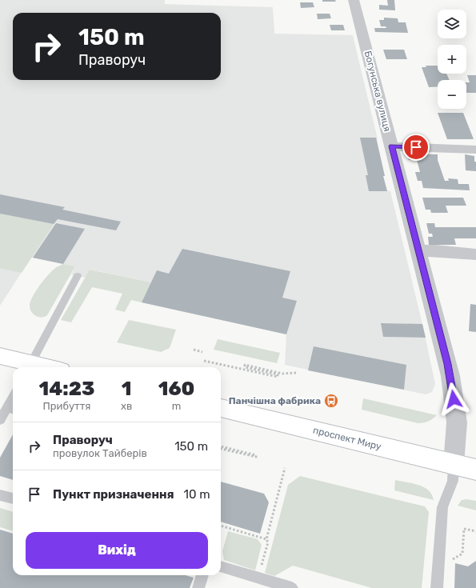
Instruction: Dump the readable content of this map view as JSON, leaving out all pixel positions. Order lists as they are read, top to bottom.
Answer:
{
  "streets": {
    "main road": ["проспект Миру"],
    "street": ["Богунська вулиця"]
  },
  "crossings": [
    ["Богунська вулиця", "проспект Миру"]
  ],
  "places": {
    "bus stop": ["Панчішна фабрика"]
  },
  "page": {
    "map_buttons": ["+", "−"],
    "turn": ["150 m", "Праворуч"],
    "eta": [
      "14:23",
      "Прибуття",
      "1",
      "хв",
      "160",
      "m"
    ],
    "list": [
      {
        "name": "Праворуч",
        "note": "провулок Тайберів",
        "value": "150 m"
      },
      {
        "name": "Пункт призначення",
        "value": "10 m"
      }
    ],
    "buttons": "Вихід"
  }
}
